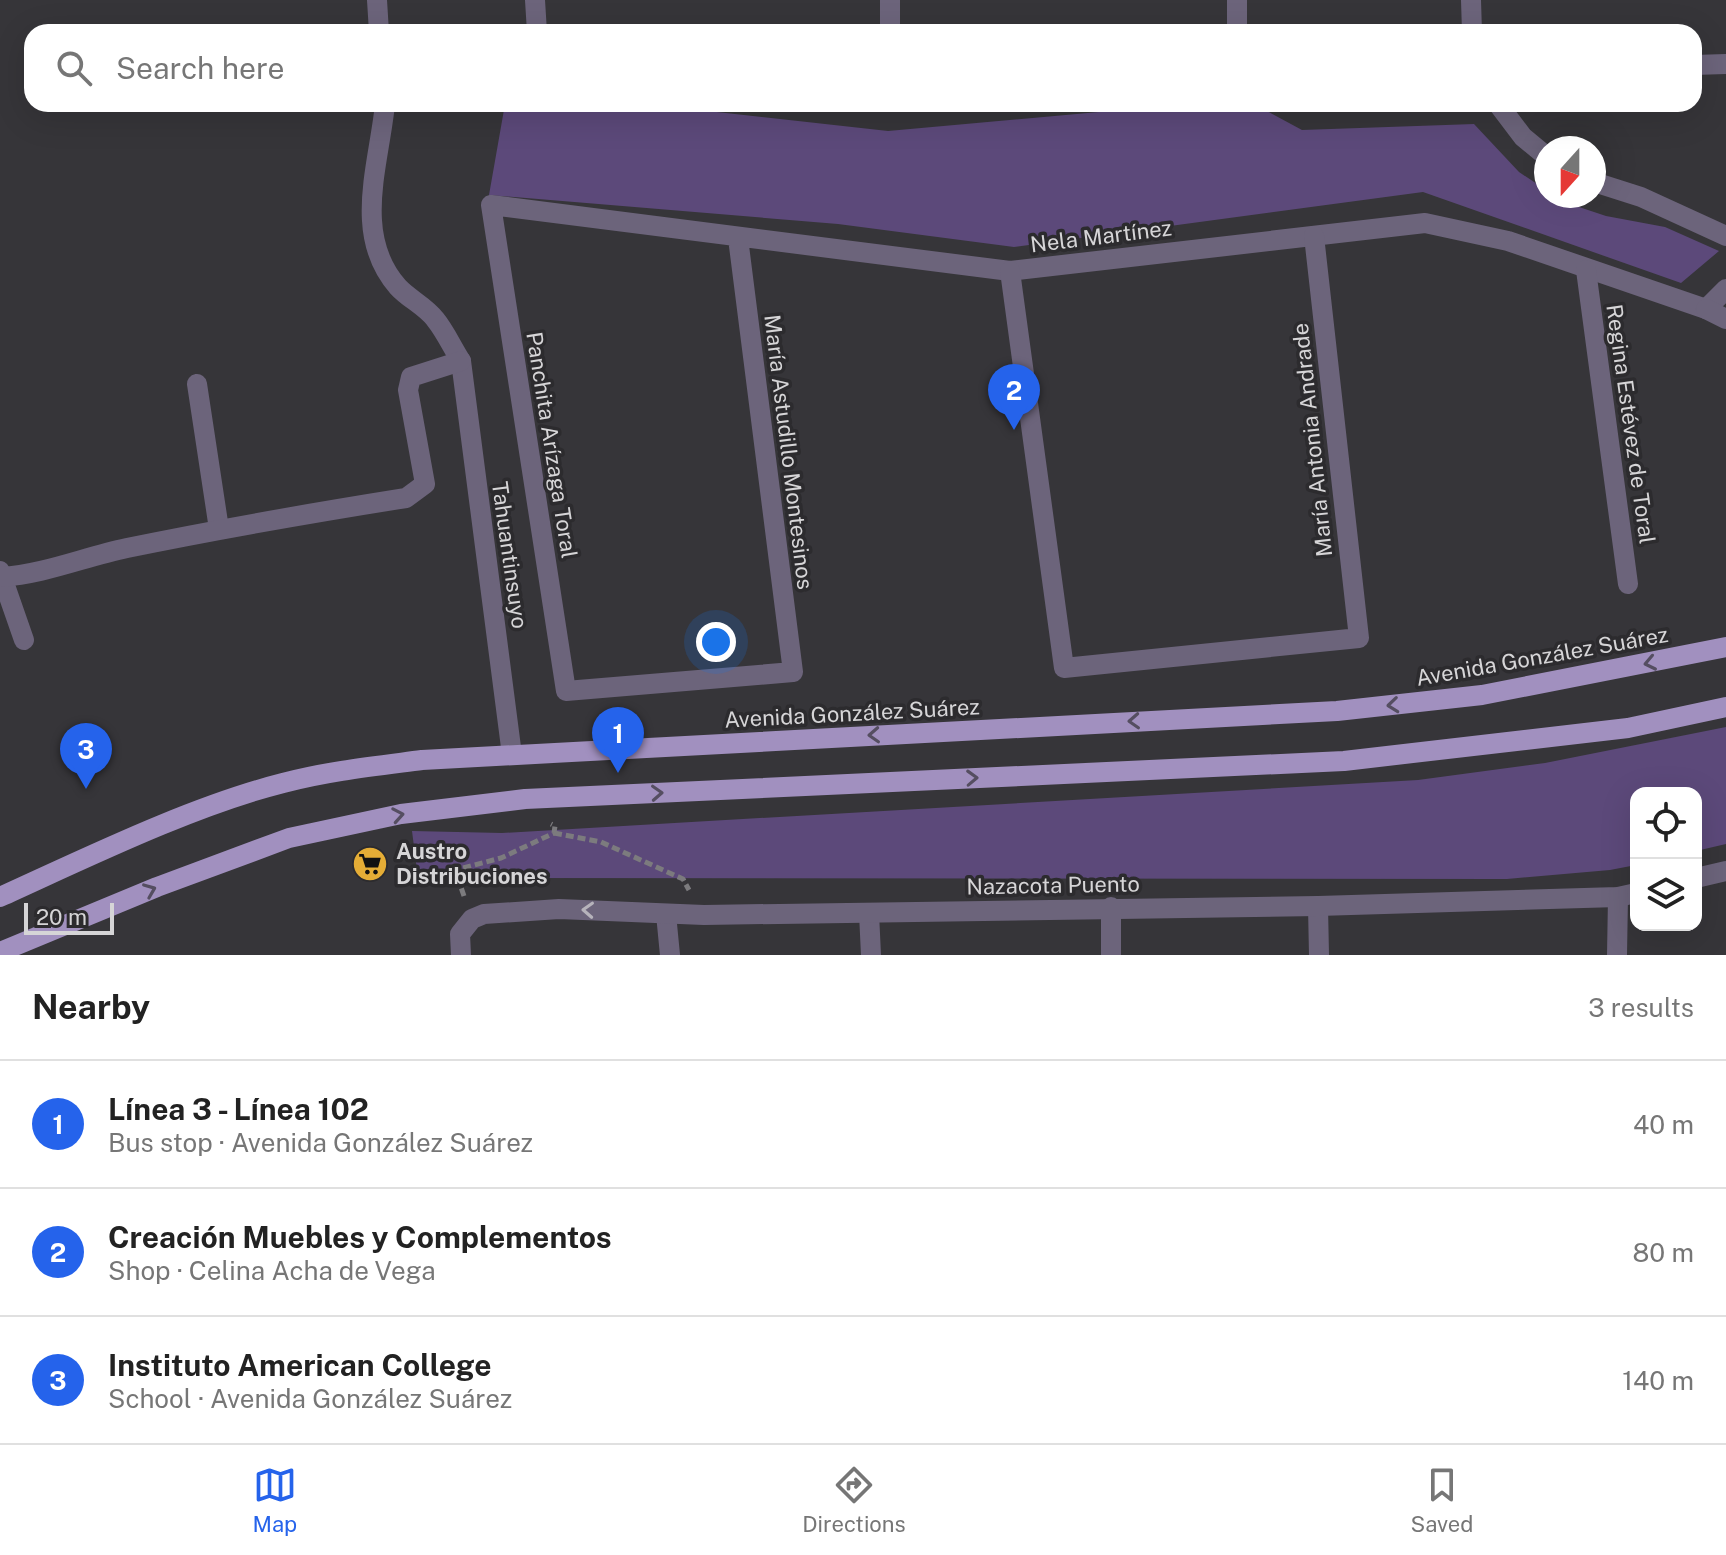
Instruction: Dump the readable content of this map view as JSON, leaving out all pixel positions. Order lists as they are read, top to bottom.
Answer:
{
  "streets": {
    "main road": ["Avenida González Suárez"],
    "street": [
      "Nela Martínez",
      "Regina Estévez de Toral",
      "María Antonia Andrade",
      "Panchita Arízaga Toral",
      "María Astudillo Montesinos",
      "Tahuantinsuyo",
      "Nazacota Puento"
    ]
  },
  "crossings": [
    ["Nela Martínez", "Regina Estévez de Toral"],
    ["Nela Martínez", "María Antonia Andrade"],
    ["Nela Martínez", "Panchita Arízaga Toral"],
    ["Nela Martínez", "María Astudillo Montesinos"],
    ["Panchita Arízaga Toral", "María Astudillo Montesinos"],
    ["Tahuantinsuyo", "Avenida González Suárez"]
  ],
  "places": {
    "supermarket": ["Austro Distribuciones"]
  },
  "scale_bar": "20 m",
  "north": "bottom",
  "page": {
    "search": "Search here",
    "pins": ["2", "1", "3"],
    "scale": "20 m",
    "heading": ["Nearby", "3 results"],
    "list": [
      {
        "mark": "1",
        "name": "Línea 3 - Línea 102",
        "note": "Bus stop · Avenida González Suárez",
        "value": "40 m"
      },
      {
        "mark": "2",
        "name": "Creación Muebles y Complementos",
        "note": "Shop · Celina Acha de Vega",
        "value": "80 m"
      },
      {
        "mark": "3",
        "name": "Instituto American College",
        "note": "School · Avenida González Suárez",
        "value": "140 m"
      }
    ],
    "nav": ["Map", "Directions", "Saved"]
  }
}
